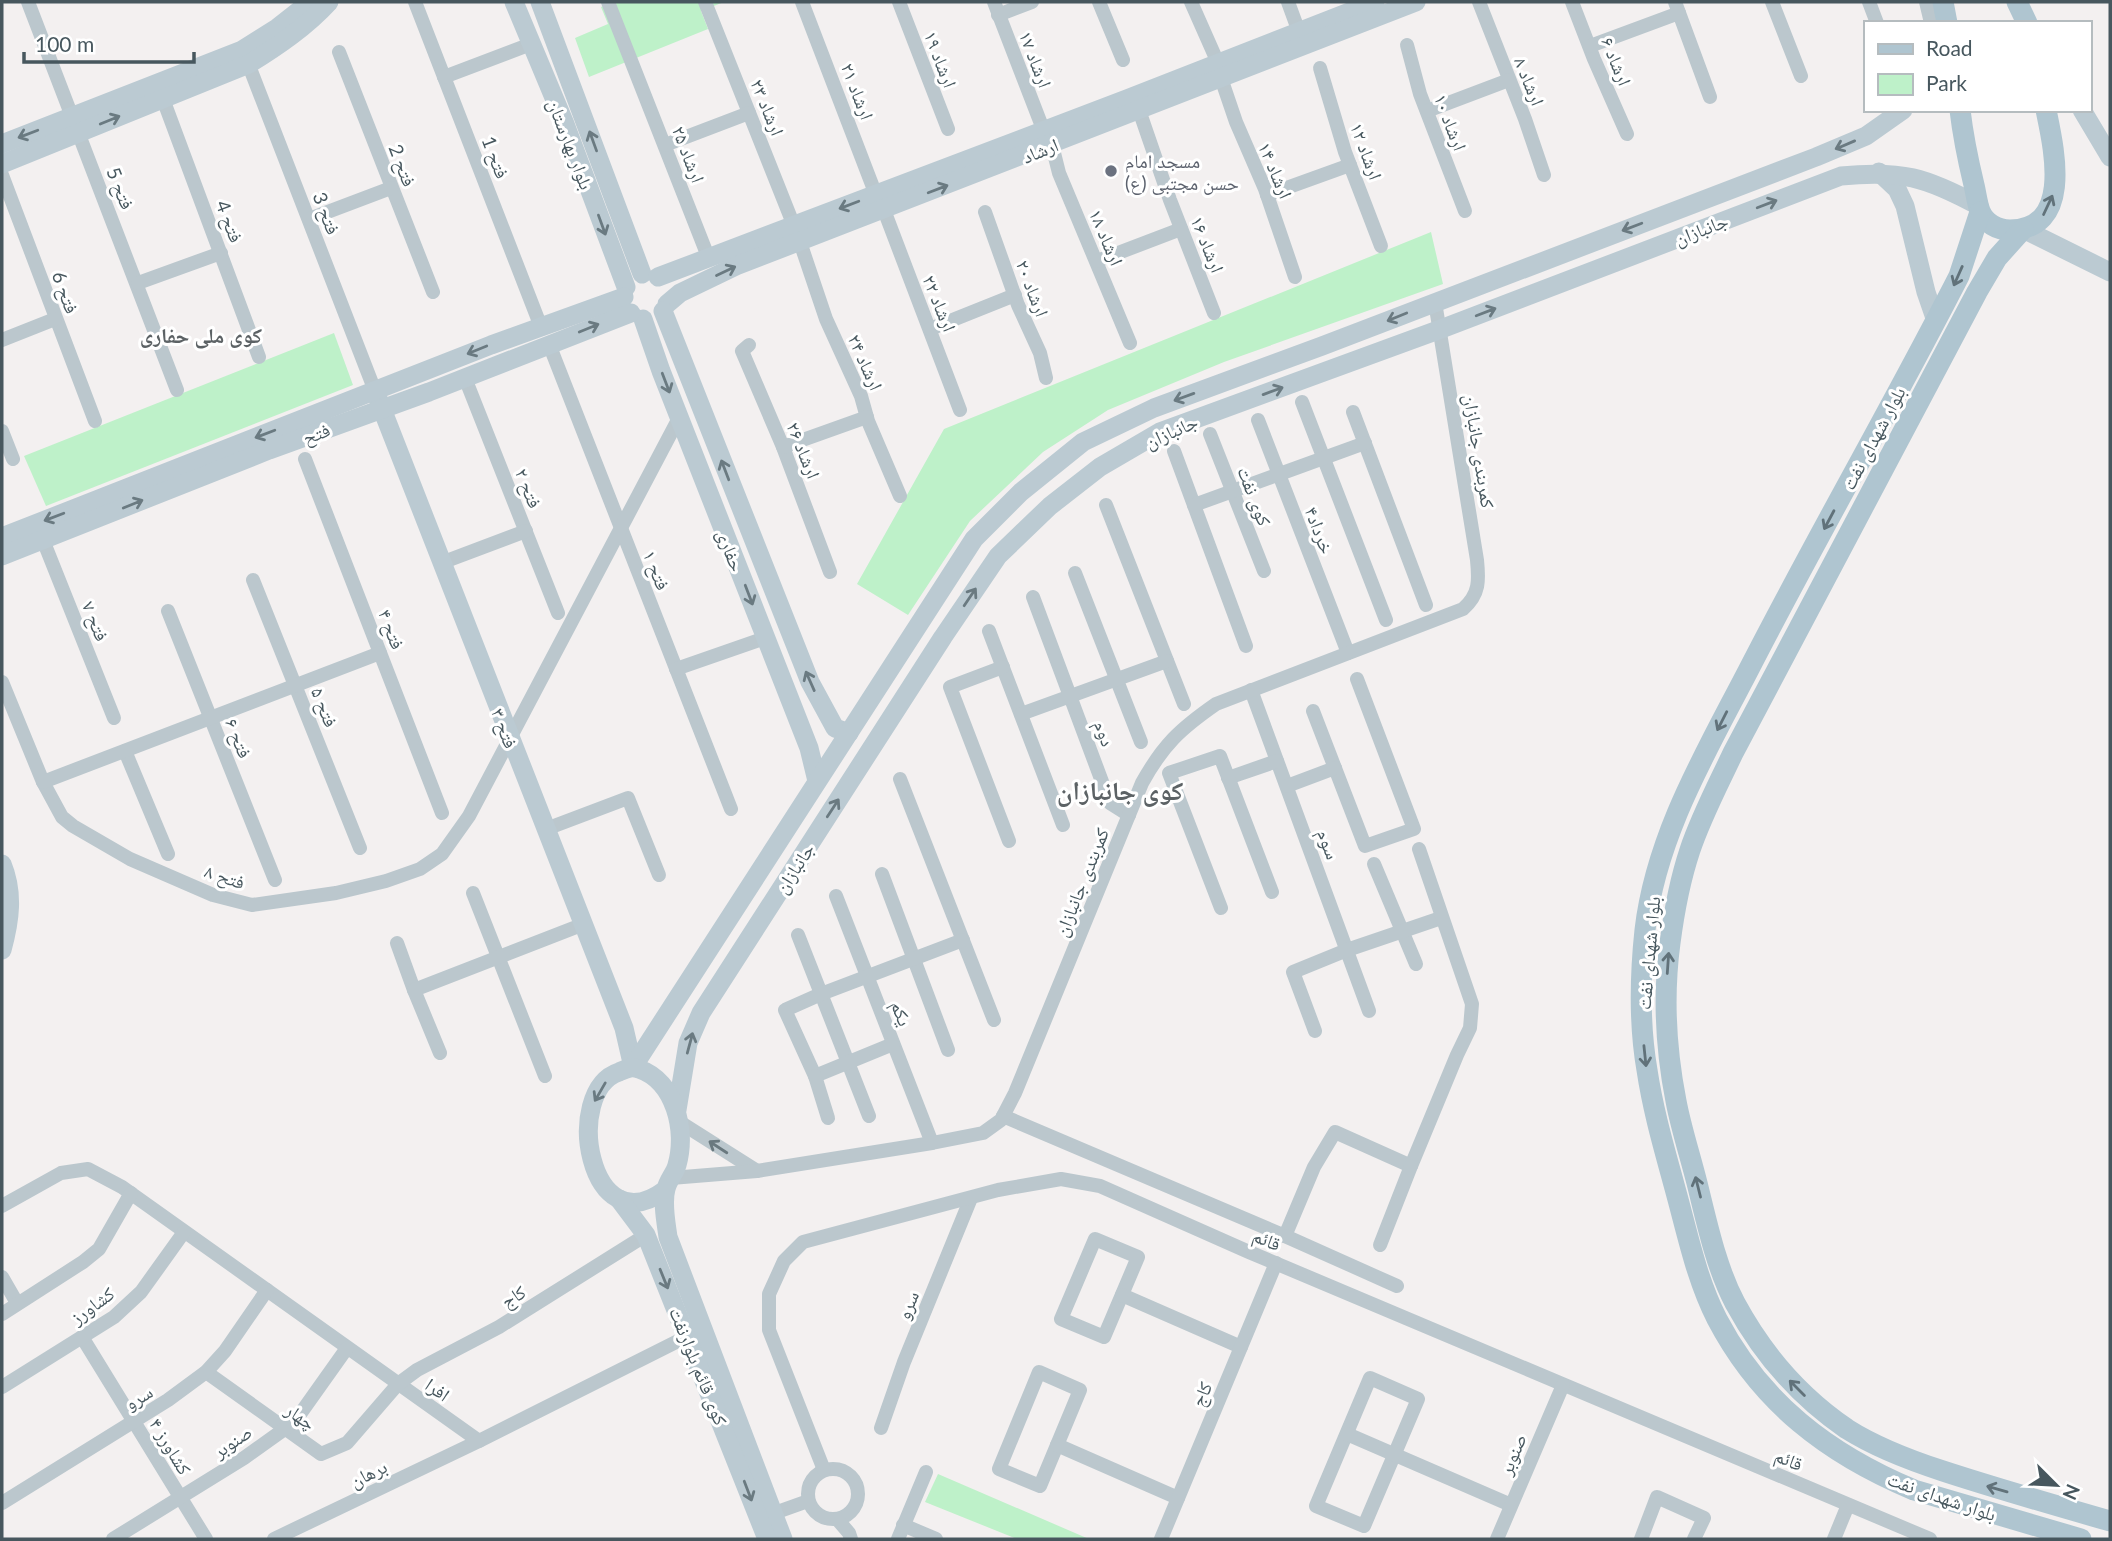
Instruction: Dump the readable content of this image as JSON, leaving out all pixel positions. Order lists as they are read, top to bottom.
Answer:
{
  "streets": {
    "main road": ["بلوار شهدای نفت"],
    "street": [
      "ارشاد ۱۹",
      "ارشاد ۱۷",
      "ارشاد ۶",
      "ارشاد ۸",
      "ارشاد ۲۱",
      "ارشاد ۲۳",
      "ارشاد ۱۰",
      "بلوار بهارستان",
      "ارشاد",
      "ارشاد ۱۲",
      "ارشاد ۲۵",
      "فتح 1",
      "فتح 2",
      "ارشاد ۱۴",
      "فتح 5",
      "فتح 3",
      "فتح 4",
      "جانبازان",
      "ارشاد ۱۸",
      "ارشاد ۱۶",
      "ارشاد ۲۰",
      "فتح 6",
      "ارشاد ۲۲",
      "ارشاد ۲۴",
      "فتح",
      "ارشاد ۲۶",
      "کمربندی جانبازان",
      "فتح ۲",
      "کوی نفت",
      "خرداد۴",
      "حفاری",
      "فتح ۱",
      "فتح ۷",
      "فتح ۴",
      "فتح ۵",
      "فتح ۳",
      "دوم",
      "فتح ۶",
      "سوم",
      "فتح ۸",
      "یکم",
      "قائم",
      "کاج",
      "کشاورز",
      "سرو",
      "کوی قائم بلوارنفت",
      "افرا",
      "چهار",
      "صنوبر",
      "کشاورز ۴",
      "برهان"
    ]
  },
  "crossings": [
    ["ارشاد ۱۷", "ارشاد"],
    ["ارشاد ۱۷", "ارشاد ۱۸"],
    ["ارشاد ۲۱", "ارشاد"],
    ["ارشاد ۲۱", "ارشاد ۲۲"],
    ["ارشاد ۲۳", "ارشاد"],
    ["ارشاد ۲۳", "ارشاد ۲۴"],
    ["بلوار بهارستان", "ارشاد"],
    ["بلوار بهارستان", "فتح"],
    ["بلوار بهارستان", "حفاری"],
    ["ارشاد", "ارشاد ۲۵"],
    ["ارشاد", "ارشاد ۱۴"],
    ["ارشاد", "ارشاد ۱۸"],
    ["ارشاد", "ارشاد ۱۶"],
    ["ارشاد", "ارشاد ۲۲"],
    ["ارشاد", "ارشاد ۲۴"],
    ["ارشاد", "فتح"],
    ["ارشاد", "حفاری"],
    ["فتح 1", "فتح"],
    ["فتح 1", "فتح ۱"],
    ["فتح 3", "فتح"],
    ["فتح 3", "فتح ۳"],
    ["جانبازان", "بلوار شهدای نفت"],
    ["جانبازان", "کمربندی جانبازان"],
    ["جانبازان", "حفاری"],
    ["جانبازان", "فتح ۳"],
    ["جانبازان", "کوی قائم بلوارنفت"],
    ["فتح", "فتح ۲"],
    ["فتح", "حفاری"],
    ["فتح", "فتح ۱"],
    ["فتح", "فتح ۷"],
    ["فتح", "فتح ۳"],
    ["کمربندی جانبازان", "خرداد۴"],
    ["کمربندی جانبازان", "دوم"],
    ["کمربندی جانبازان", "سوم"],
    ["حفاری", "فتح ۸"],
    ["فتح ۱", "فتح ۸"],
    ["فتح ۳", "فتح ۸"],
    ["فتح ۳", "کوی قائم بلوارنفت"],
    ["قائم", "کاج"],
    ["قائم", "سرو"],
    ["قائم", "صنوبر"],
    ["کاج", "کوی قائم بلوارنفت"],
    ["کاج", "افرا"],
    ["کاج", "چهار"],
    ["کشاورز", "افرا"],
    ["کشاورز", "کشاورز ۴"],
    ["سرو", "افرا"],
    ["سرو", "چهار"],
    ["سرو", "کشاورز ۴"],
    ["افرا", "چهار"],
    ["افرا", "صنوبر"],
    ["افرا", "برهان"],
    ["چهار", "صنوبر"],
    ["صنوبر", "کشاورز ۴"]
  ],
  "districts": ["کوی ملی حفاری", "کوی جانبازان"],
  "places": ["مسجد امام حسن مجتبی (ع)"],
  "legend": ["Road", "Park"],
  "scale_bar": "100 m",
  "north": "bottom right"
}
